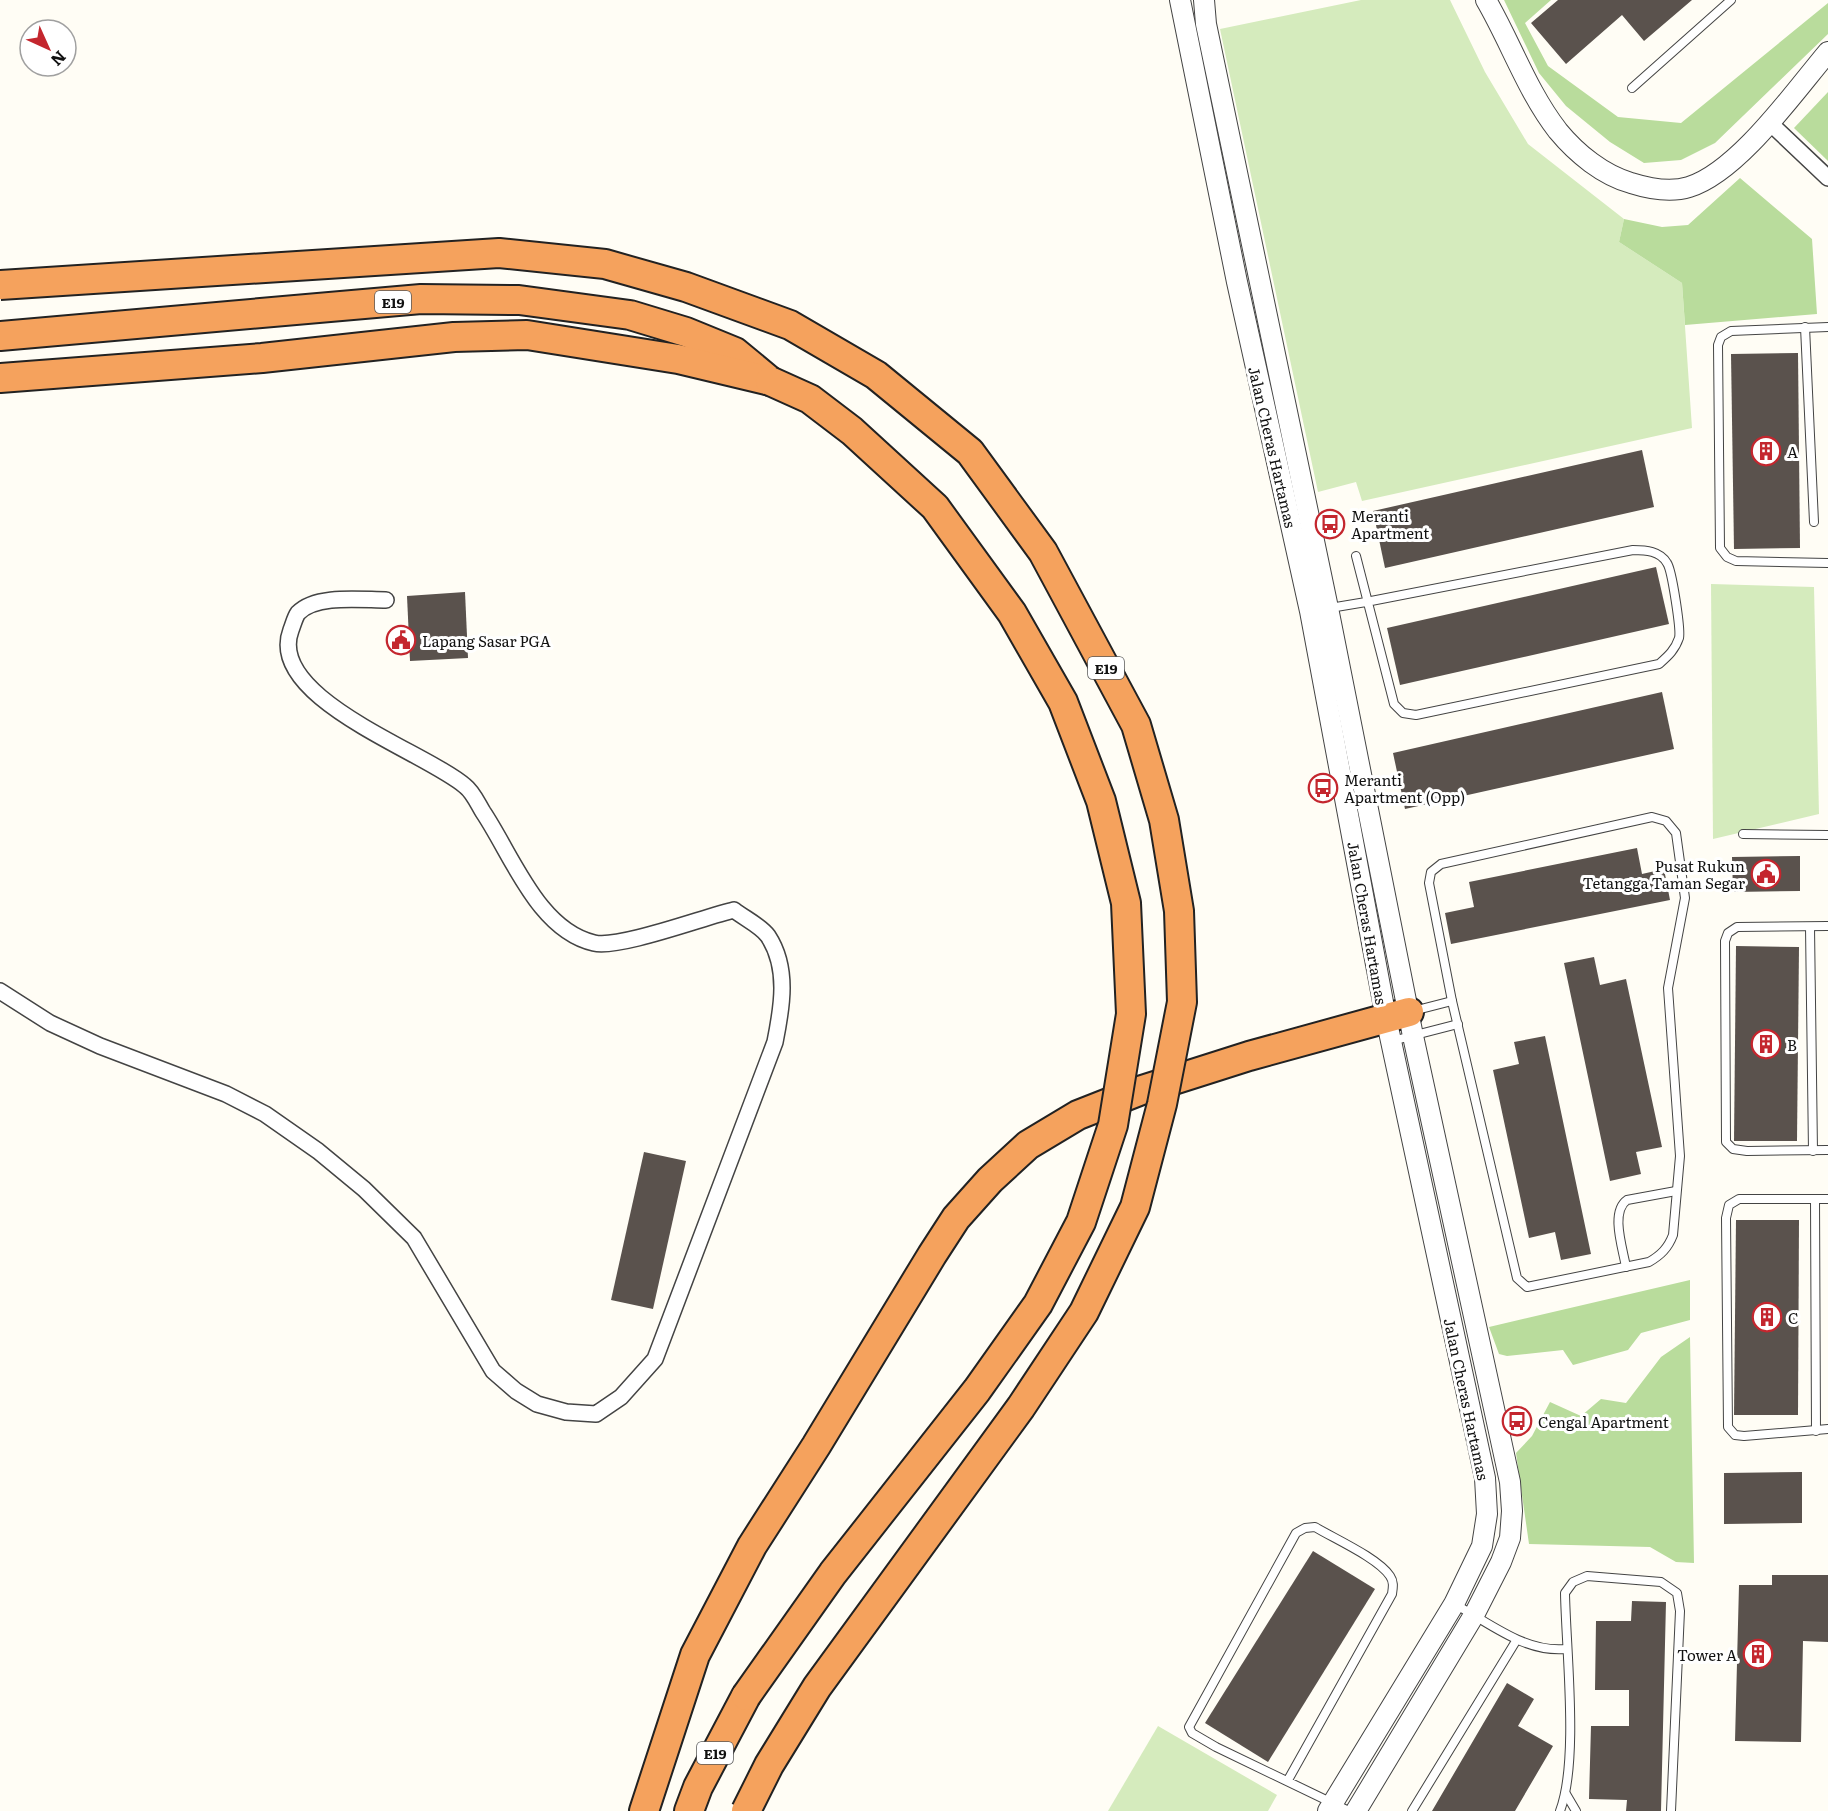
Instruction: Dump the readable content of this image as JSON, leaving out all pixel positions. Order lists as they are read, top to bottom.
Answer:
{
  "streets": {
    "highway": ["E19"],
    "street": ["Jalan Cheras Hartamas"]
  },
  "places": {
    "building": [
      "A",
      "B",
      "C",
      "Tower A"
    ],
    "bus stop": ["Meranti Apartment", "Meranti Apartment (Opp)", "Cengal Apartment"],
    "public building": ["Lapang Sasar PGA", "Pusat Rukun Tetangga Taman Segar"]
  },
  "north": "bottom right"
}
